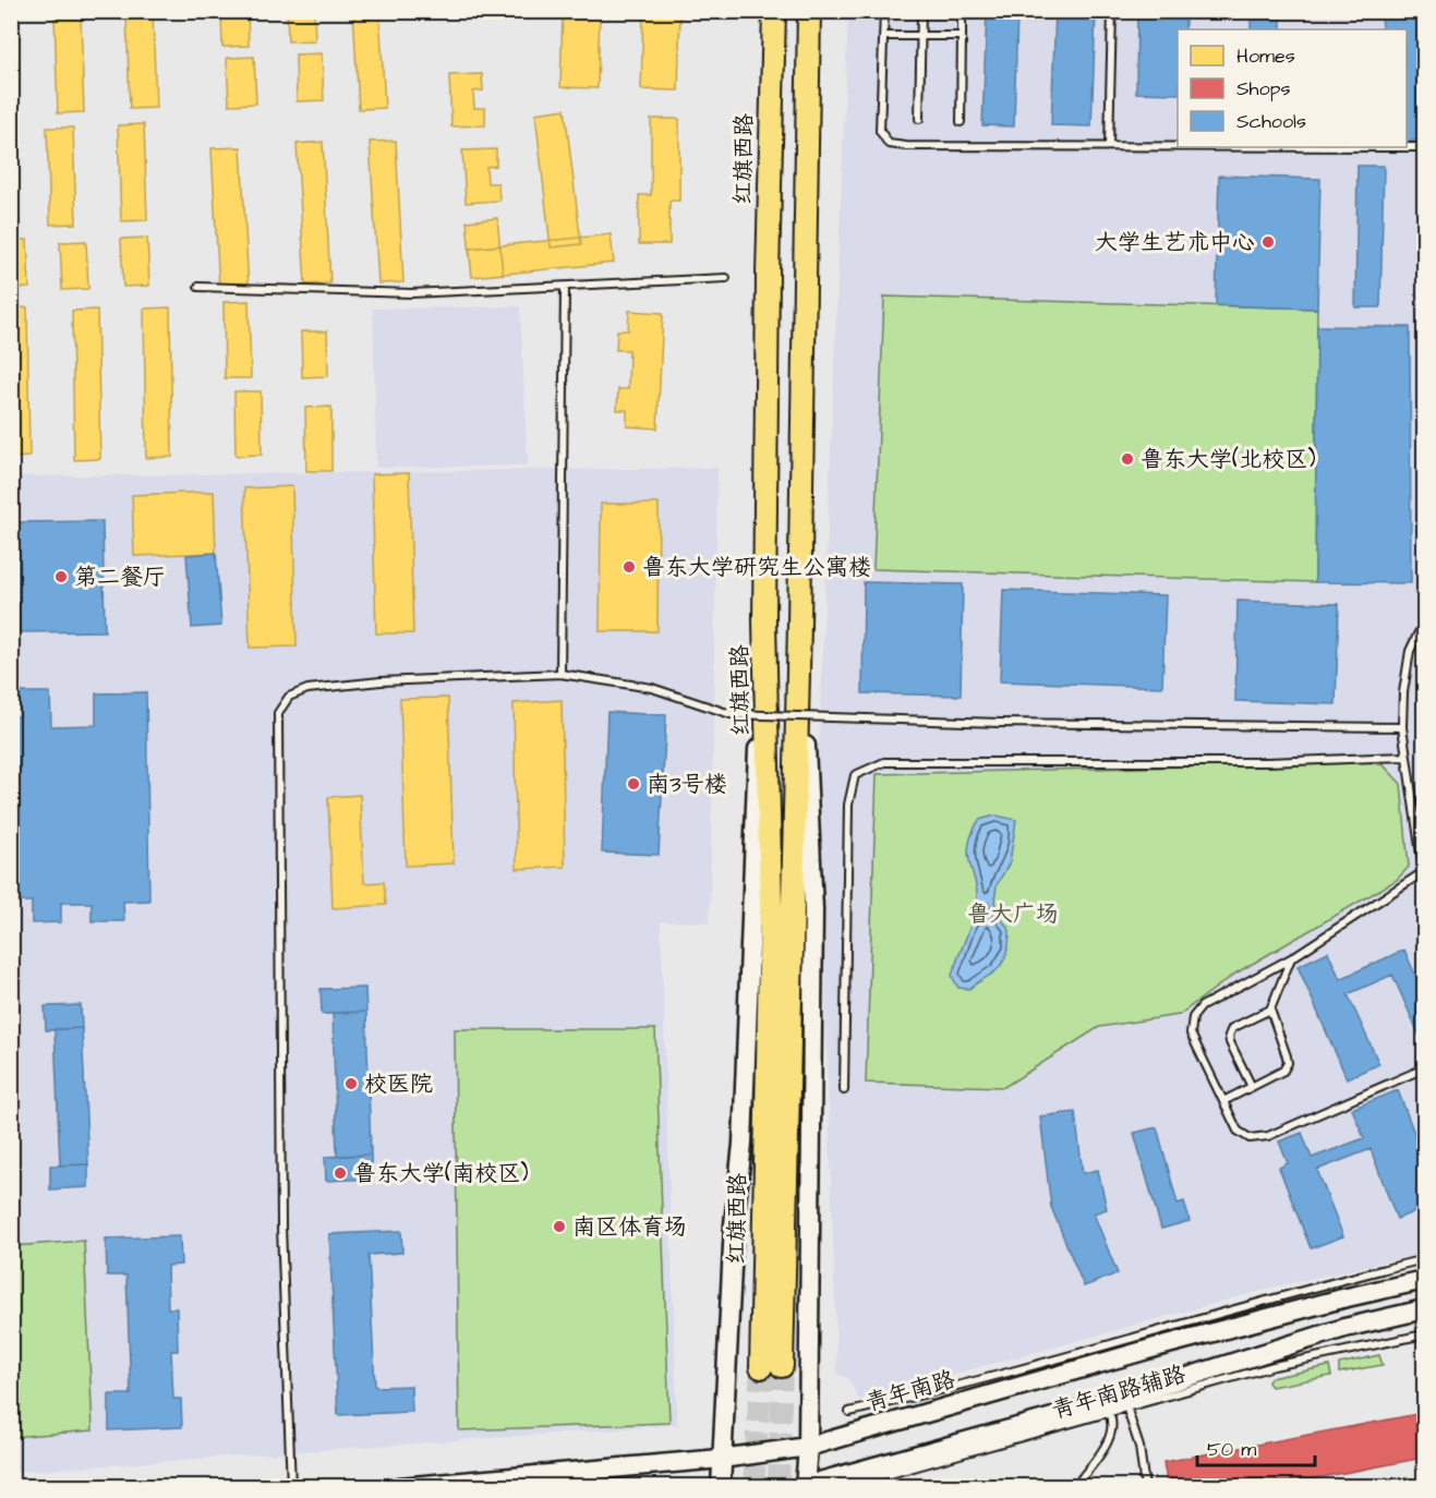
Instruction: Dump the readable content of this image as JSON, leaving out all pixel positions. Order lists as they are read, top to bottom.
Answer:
{
  "streets": {
    "main road": ["红旗西路", "青年南路"],
    "lane": ["青年南路辅路"]
  },
  "parks": ["鲁大广场"],
  "places": [
    "大学生艺术中心",
    "鲁东大学(北校区)",
    "鲁东大学研究生公寓楼",
    "第二餐厅",
    "南3号楼",
    "校医院",
    "鲁东大学(南校区)",
    "南区体育场"
  ],
  "legend": ["Homes", "Shops", "Schools"],
  "scale_bar": "50 m"
}
